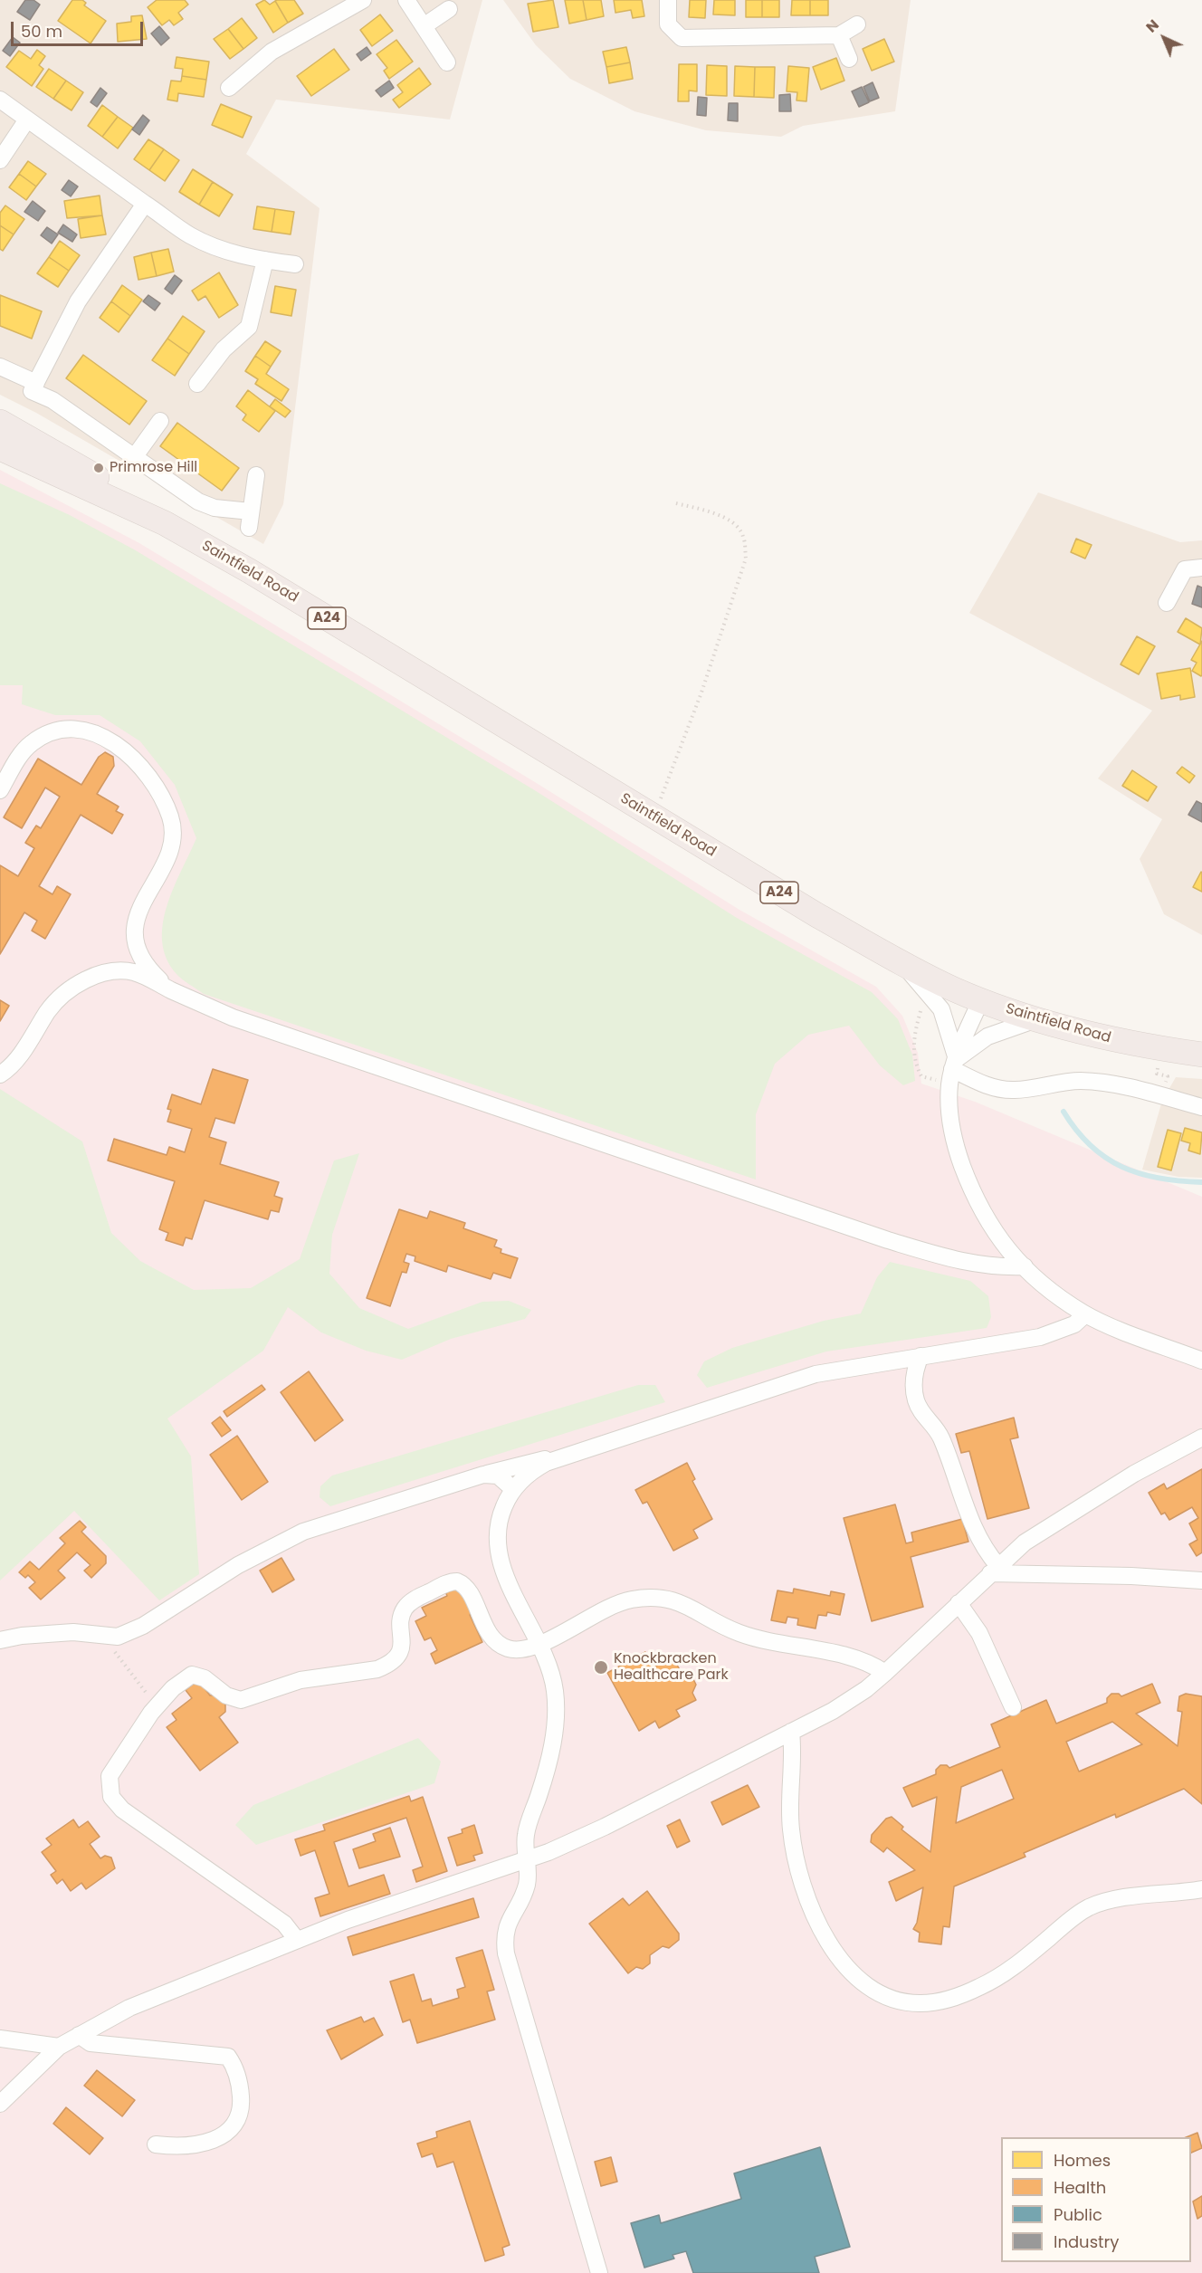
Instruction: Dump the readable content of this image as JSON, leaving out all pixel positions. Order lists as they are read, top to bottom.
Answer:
{
  "streets": {
    "highway": ["Saintfield Road", "A24"]
  },
  "places": ["Primrose Hill", "Knockbracken Healthcare Park"],
  "legend": [
    "Homes",
    "Health",
    "Public",
    "Industry"
  ],
  "scale_bar": "50 m",
  "north": "top left"
}
